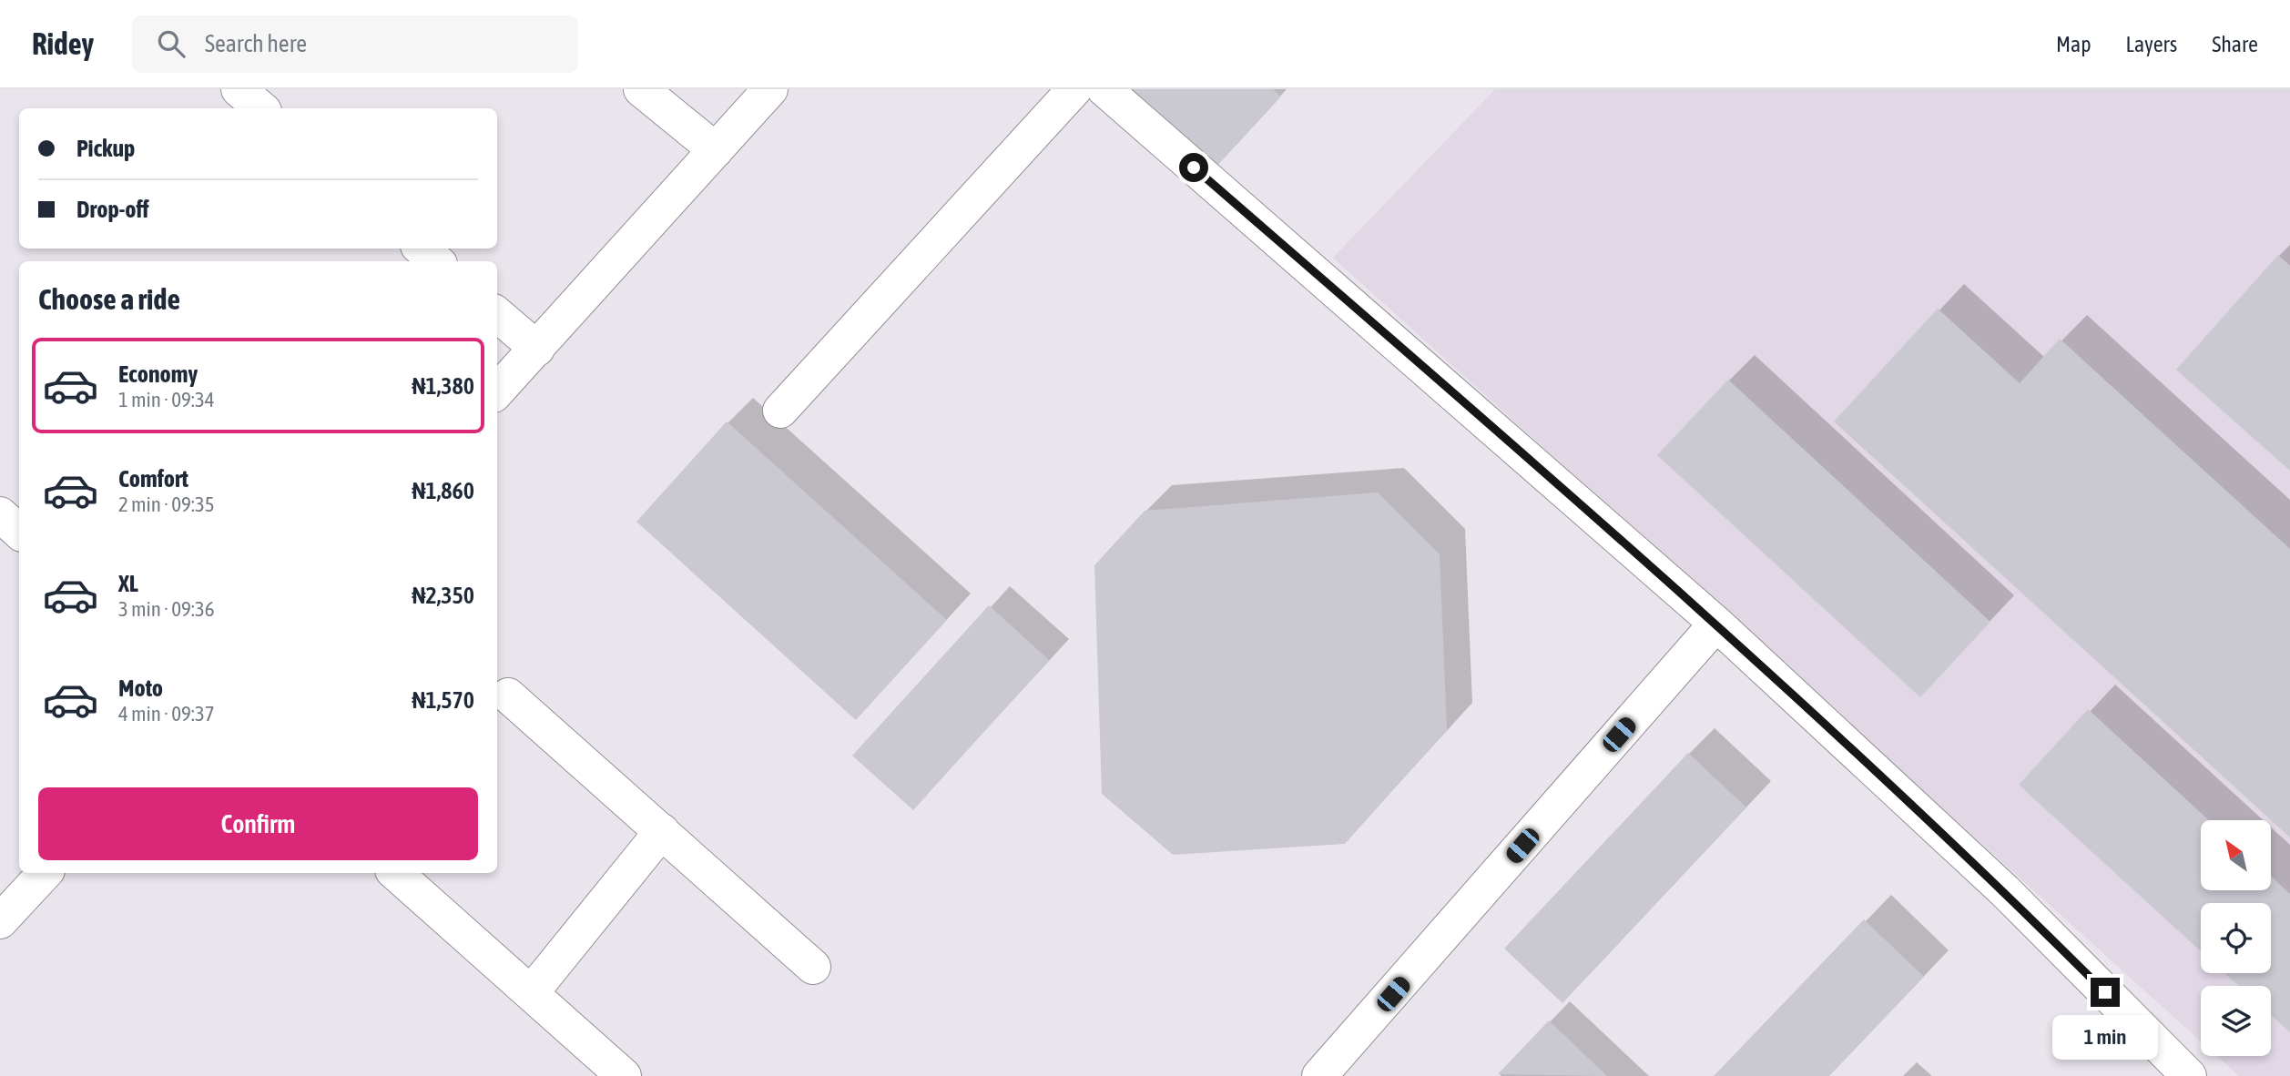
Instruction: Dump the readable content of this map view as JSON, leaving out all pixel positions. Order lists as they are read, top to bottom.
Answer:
{
  "north": "top left",
  "page": {
    "header": "Ridey",
    "search": "Search here",
    "nav": ["Map", "Layers", "Share"],
    "banner": ["Pickup", "Drop-off"],
    "heading": "Choose a ride",
    "list": [
      {
        "name": "Economy",
        "note": "1 min · 09:34",
        "value": "₦1,380"
      },
      {
        "name": "Comfort",
        "note": "2 min · 09:35",
        "value": "₦1,860"
      },
      {
        "name": "XL",
        "note": "3 min · 09:36",
        "value": "₦2,350"
      },
      {
        "name": "Moto",
        "note": "4 min · 09:37",
        "value": "₦1,570"
      }
    ],
    "buttons": "Confirm",
    "bubble": "1 min"
  }
}
